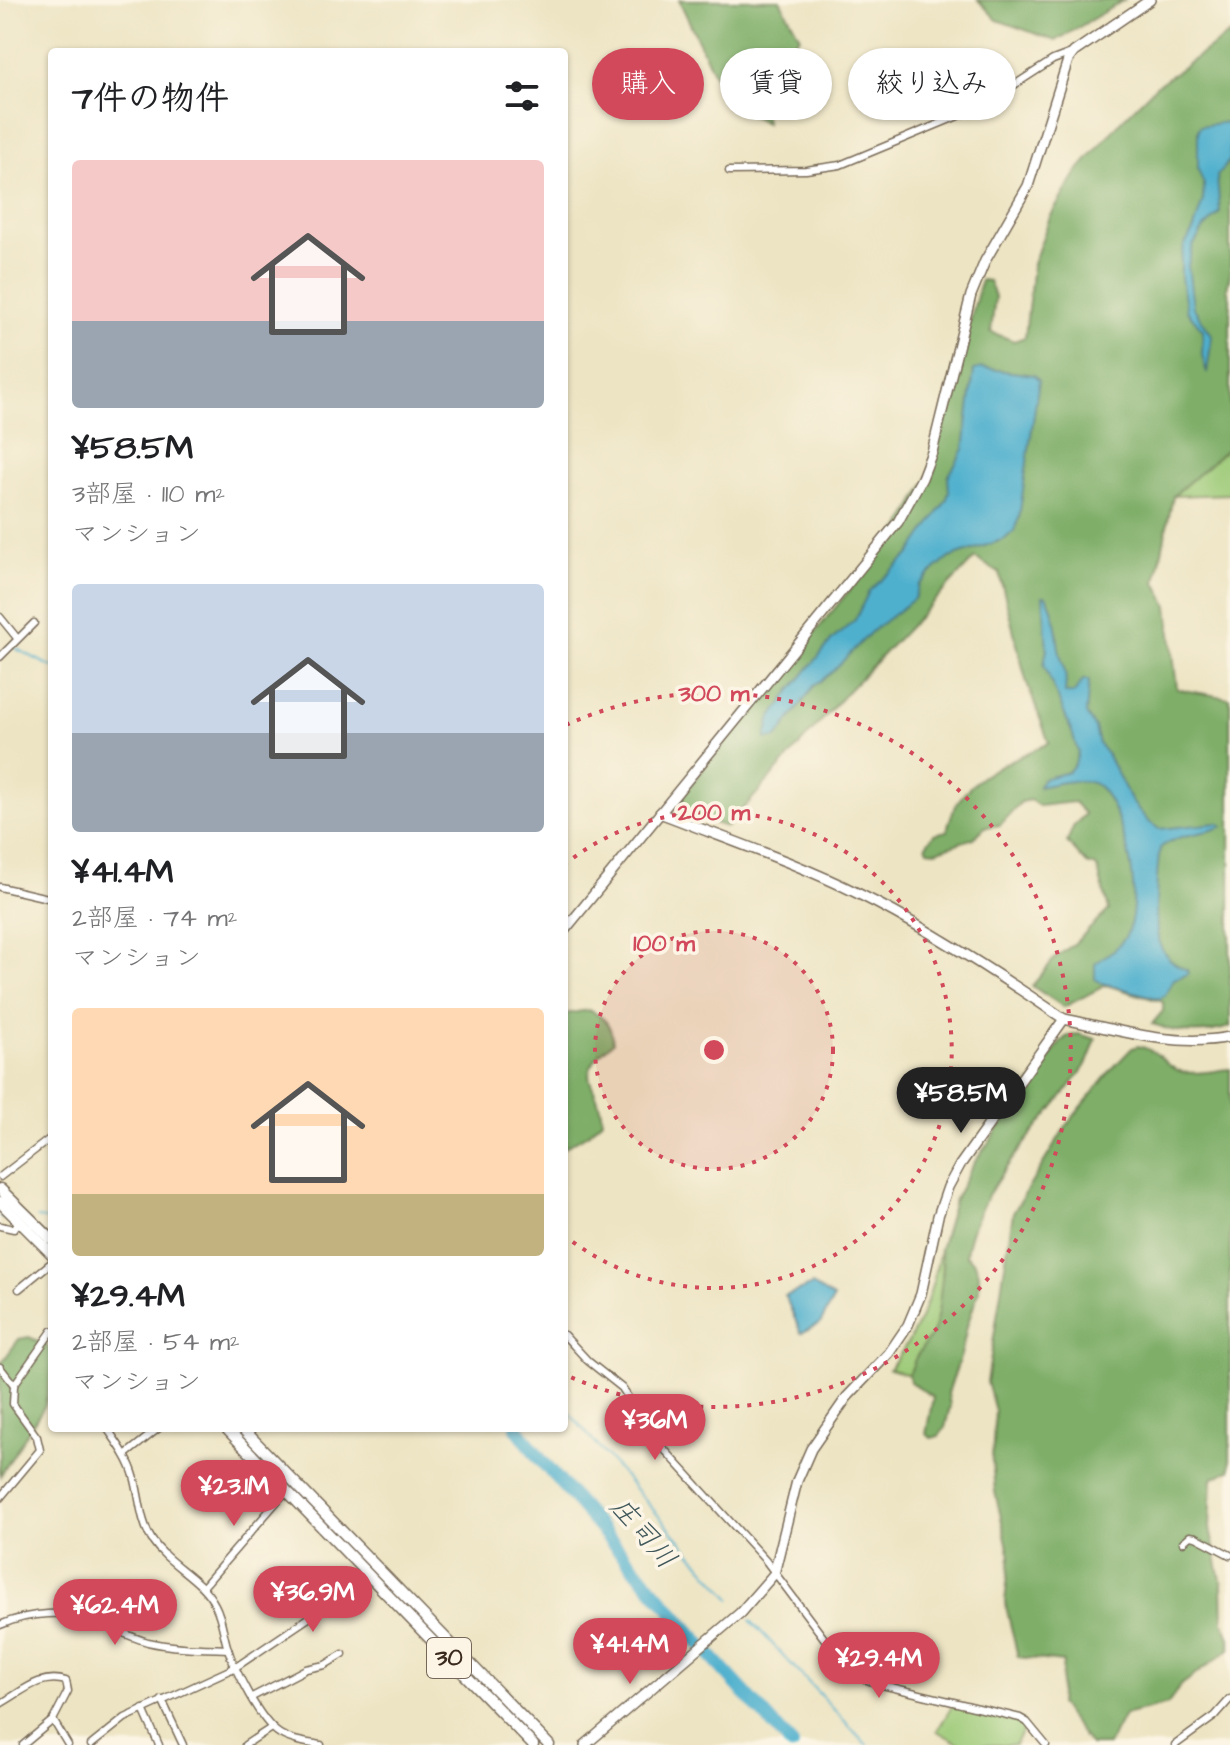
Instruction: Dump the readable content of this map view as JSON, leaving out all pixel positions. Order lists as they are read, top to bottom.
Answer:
{
  "streets": {
    "main road": ["30"]
  },
  "water": ["庄司川"],
  "page": {
    "chip": ["購入", "賃貸", "絞り込み"],
    "heading": "7件の物件",
    "list": [
      {
        "name": "¥58.5M",
        "note": "3部屋 · 110 m² · マンション"
      },
      {
        "name": "¥41.4M",
        "note": "2部屋 · 74 m² · マンション"
      },
      {
        "name": "¥29.4M",
        "note": "2部屋 · 54 m² · マンション"
      }
    ],
    "price": [
      "¥58.5M",
      "¥36M",
      "¥23.1M",
      "¥36.9M",
      "¥62.4M",
      "¥41.4M",
      "¥29.4M"
    ]
  },
  "rings": ["300 m", "200 m", "100 m"]
}
